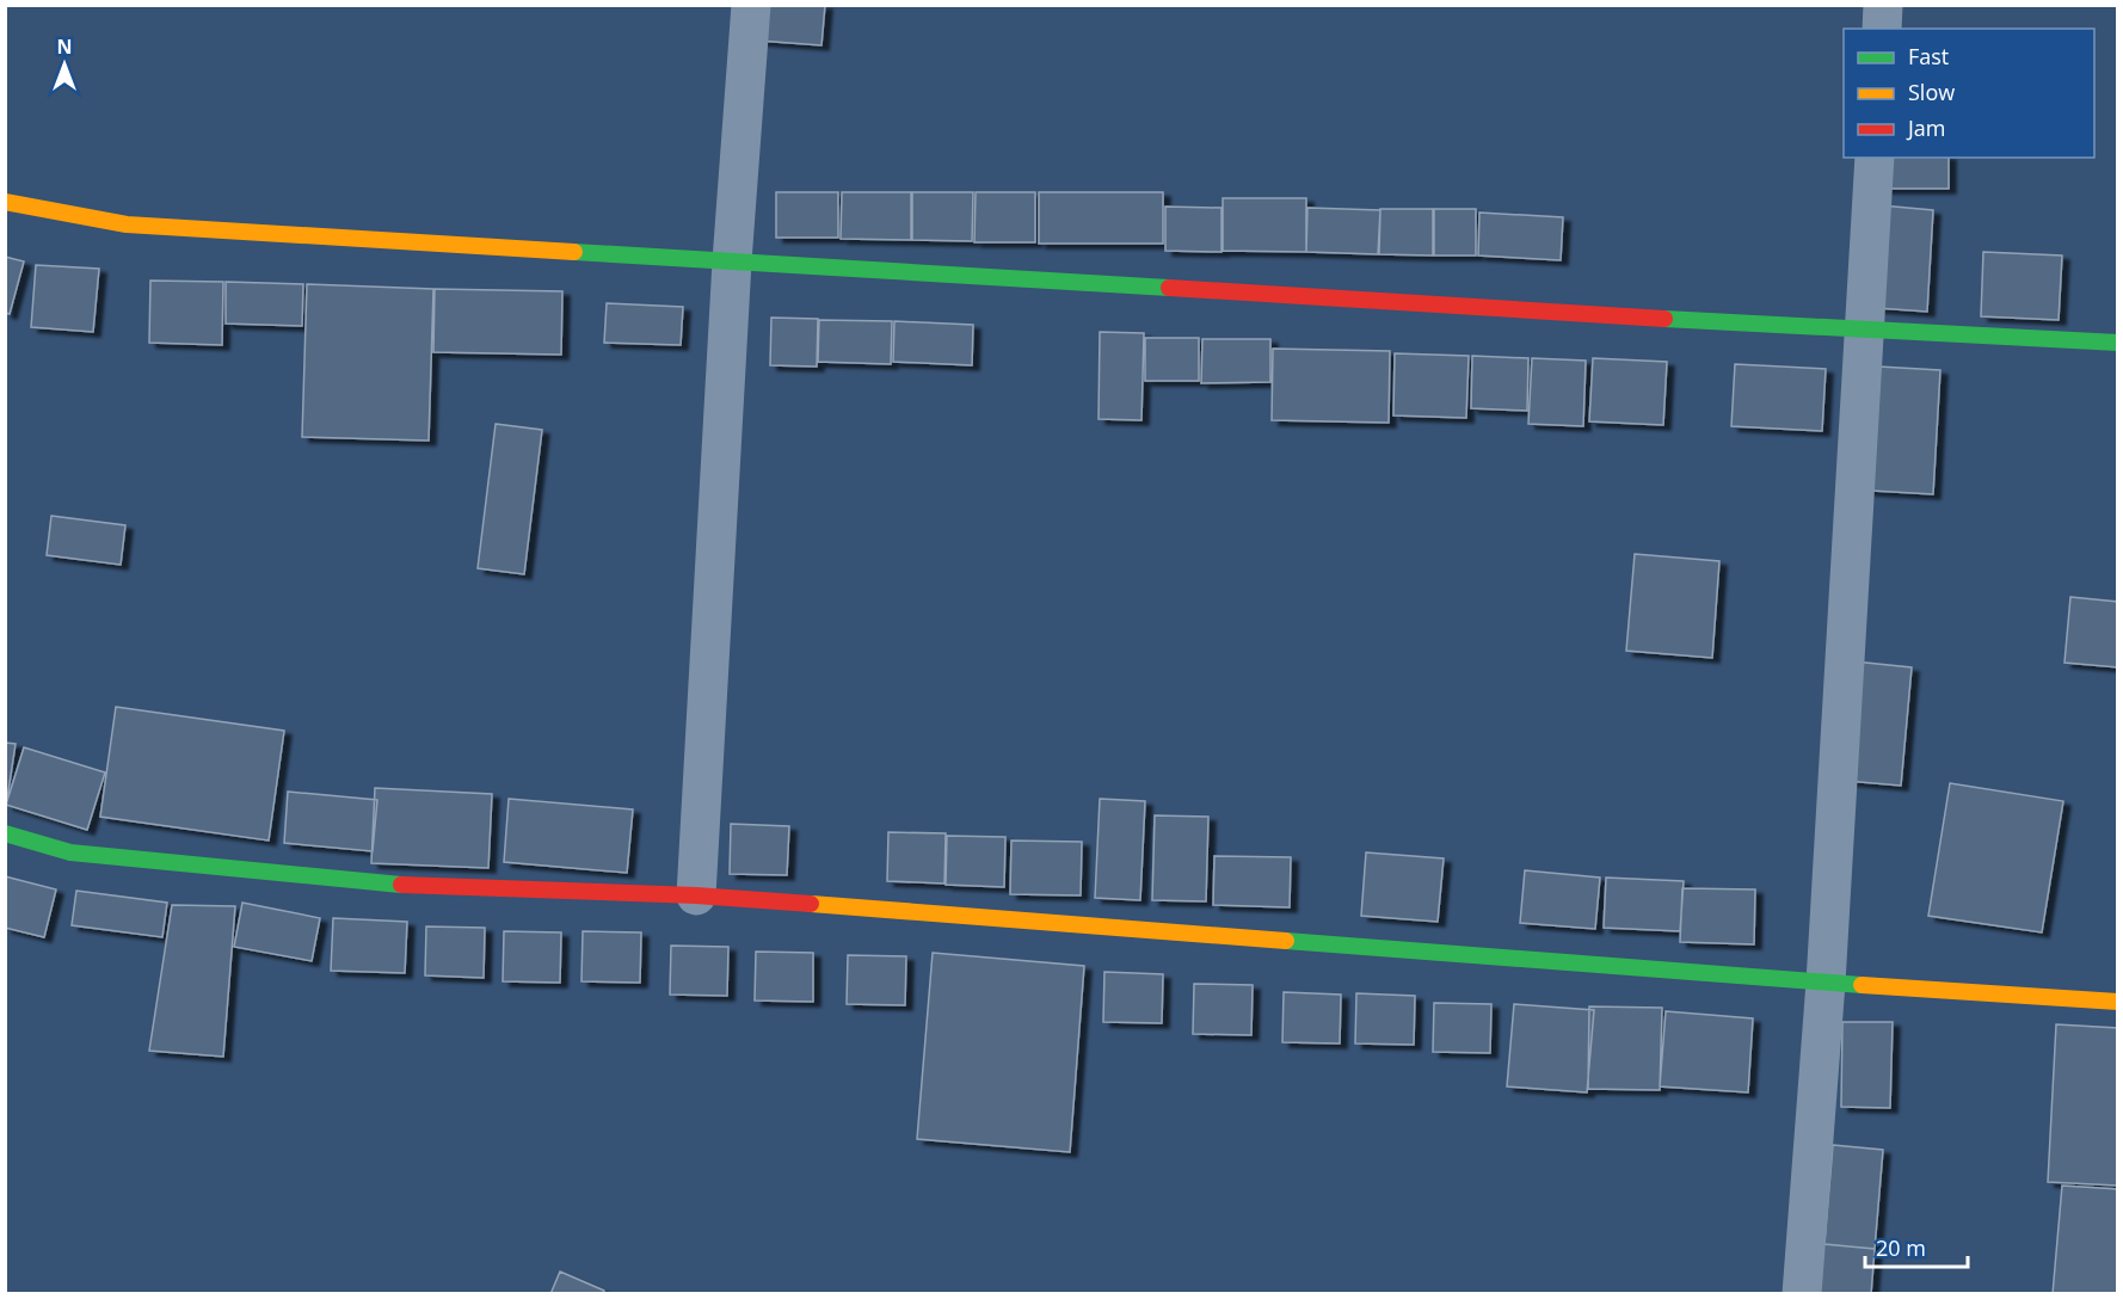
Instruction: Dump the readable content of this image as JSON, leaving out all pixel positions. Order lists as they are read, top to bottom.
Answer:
{
  "legend": ["Fast", "Slow", "Jam"],
  "scale_bar": "20 m",
  "north": "top"
}
